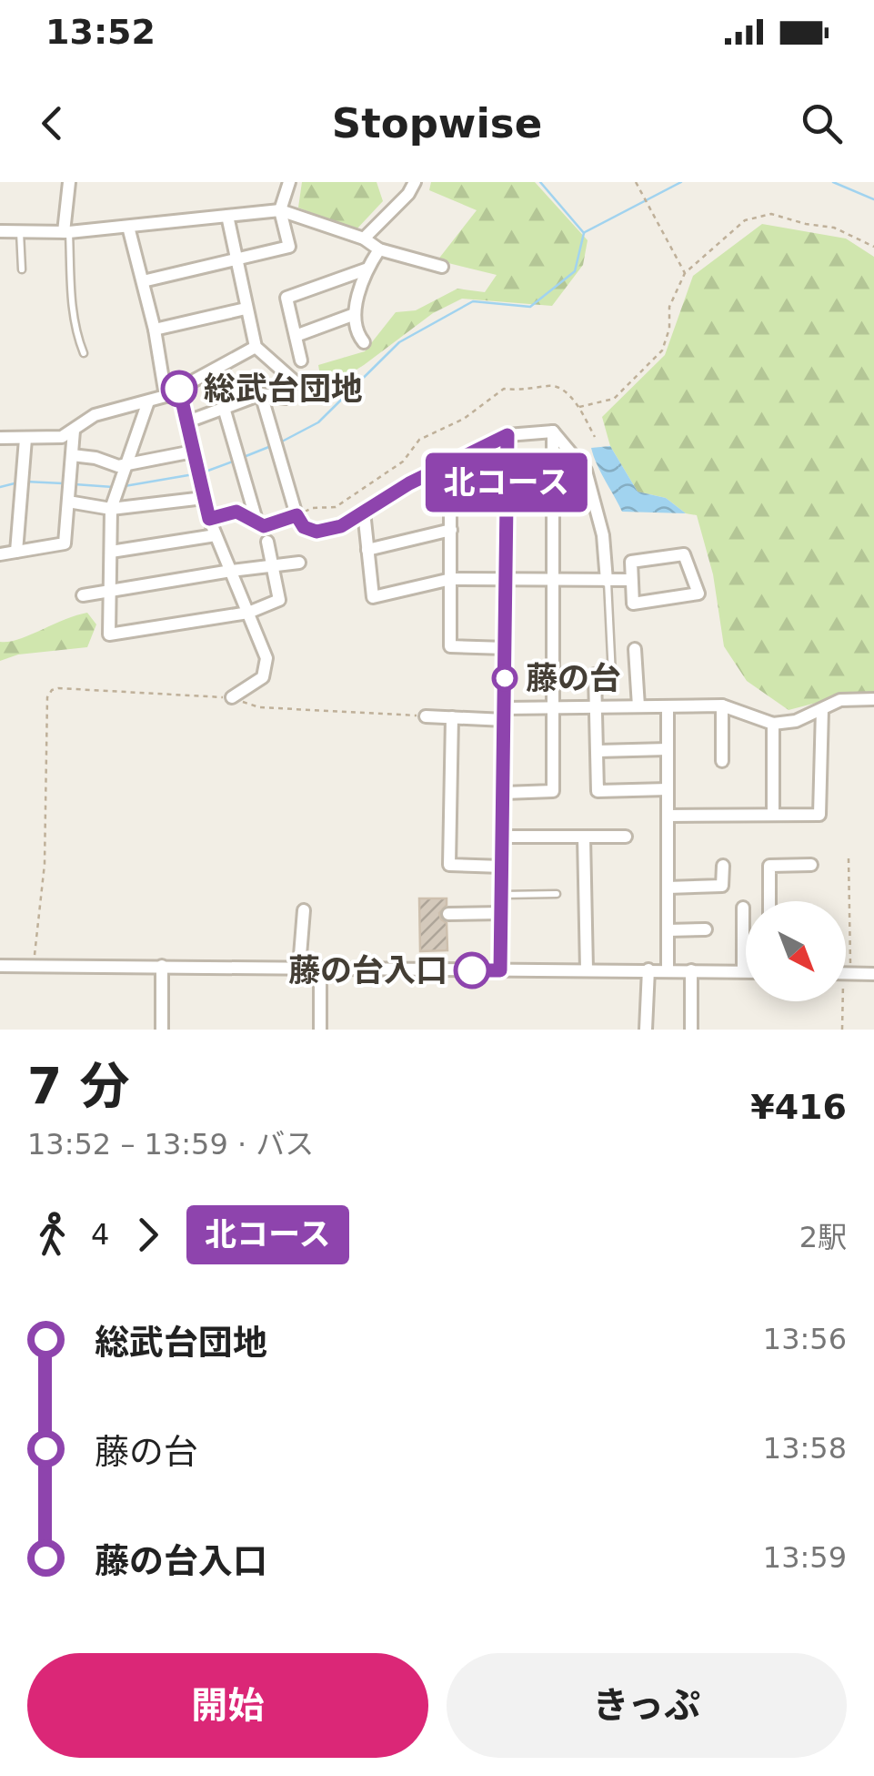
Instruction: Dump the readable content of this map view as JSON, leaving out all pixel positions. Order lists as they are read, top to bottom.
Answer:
{
  "places": ["総武台団地", "藤の台", "藤の台入口"],
  "lines": ["bus line 北コース"],
  "north": "bottom right",
  "page": {
    "status": "13:52",
    "header": "Stopwise",
    "on_map": "北コース",
    "heading": ["7 分", "13:52 – 13:59 · バス", "¥416"],
    "legs": ["4", "北コース", "2駅"],
    "list": [
      {
        "name": "総武台団地",
        "value": "13:56"
      },
      {
        "name": "藤の台",
        "value": "13:58"
      },
      {
        "name": "藤の台入口",
        "value": "13:59"
      }
    ],
    "buttons": ["開始", "きっぷ"]
  }
}
